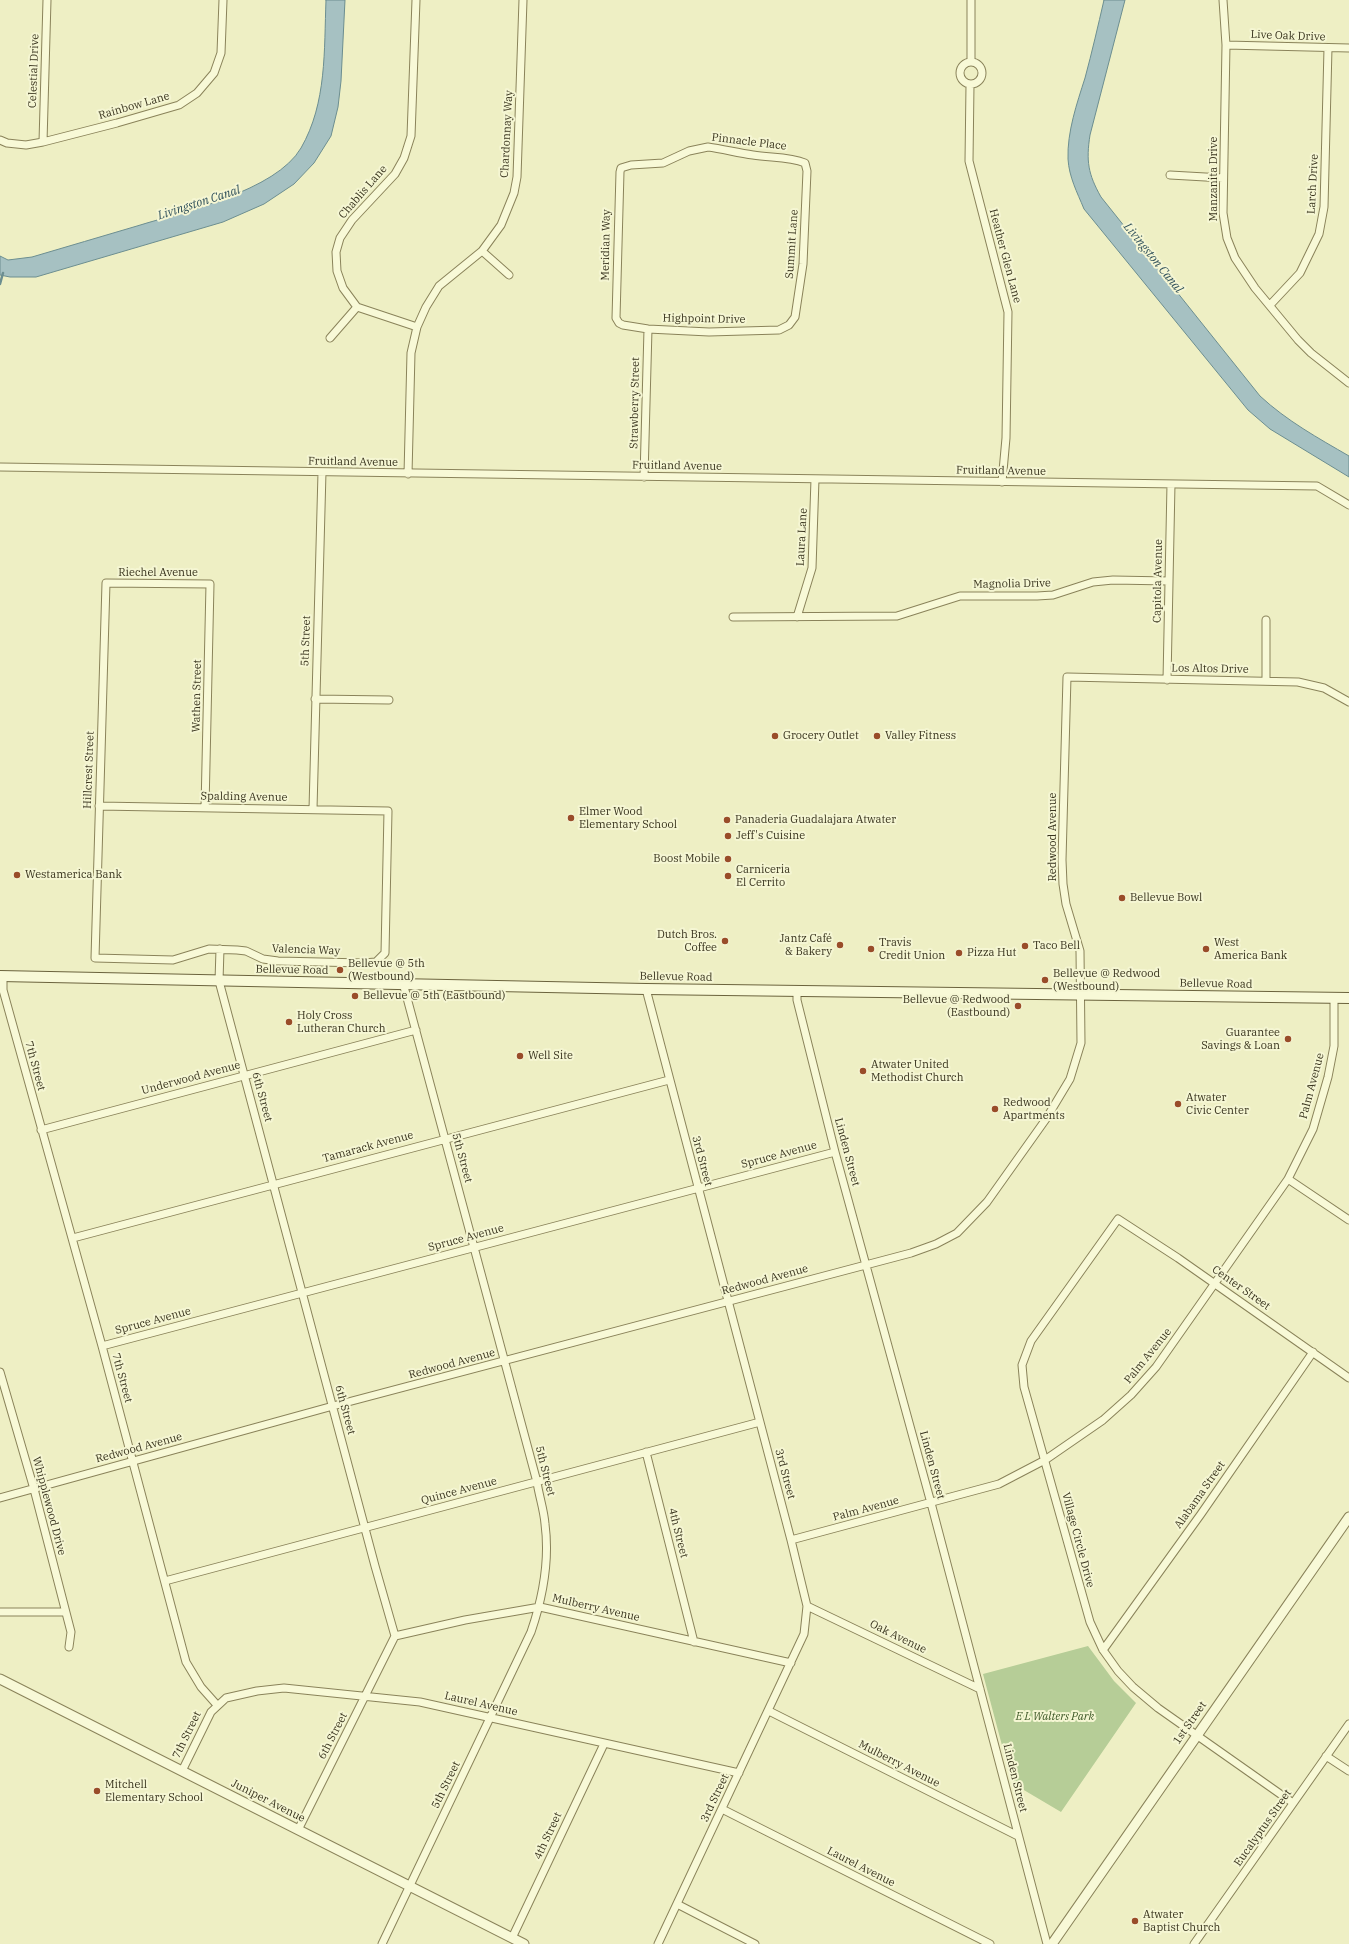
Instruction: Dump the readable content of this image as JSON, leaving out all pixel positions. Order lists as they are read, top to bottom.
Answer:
{
  "streets": {
    "main road": ["Bellevue Road"],
    "street": [
      "Live Oak Drive",
      "Celestial Drive",
      "Rainbow Lane",
      "Chardonnay Way",
      "Pinnacle Place",
      "Manzanita Drive",
      "Larch Drive",
      "Chablis Lane",
      "Summit Lane",
      "Meridian Way",
      "Heather Glen Lane",
      "Highpoint Drive",
      "Strawberry Street",
      "Fruitland Avenue",
      "Laura Lane",
      "Riechel Avenue",
      "Capitola Avenue",
      "Magnolia Drive",
      "5th Street",
      "Los Altos Drive",
      "Wathen Street",
      "Hillcrest Street",
      "Spalding Avenue",
      "Redwood Avenue",
      "Valencia Way",
      "7th Street",
      "Underwood Avenue",
      "Palm Avenue",
      "6th Street",
      "Tamarack Avenue",
      "Linden Street",
      "Spruce Avenue",
      "3rd Street",
      "Center Street",
      "Quince Avenue",
      "Alabama Street",
      "Whipplewood Drive",
      "4th Street",
      "Village Circle Drive",
      "Mulberry Avenue",
      "Oak Avenue",
      "Laurel Avenue",
      "1st Street",
      "Juniper Avenue",
      "Eucalyptus Street"
    ]
  },
  "crossings": [
    ["Live Oak Drive", "Manzanita Drive"],
    ["Live Oak Drive", "Larch Drive"],
    ["Celestial Drive", "Rainbow Lane"],
    ["Chardonnay Way", "Fruitland Avenue"],
    ["Pinnacle Place", "Summit Lane"],
    ["Pinnacle Place", "Meridian Way"],
    ["Manzanita Drive", "Larch Drive"],
    ["Summit Lane", "Highpoint Drive"],
    ["Meridian Way", "Highpoint Drive"],
    ["Heather Glen Lane", "Fruitland Avenue"],
    ["Highpoint Drive", "Strawberry Street"],
    ["Strawberry Street", "Fruitland Avenue"],
    ["Fruitland Avenue", "Laura Lane"],
    ["Fruitland Avenue", "Capitola Avenue"],
    ["Fruitland Avenue", "5th Street"],
    ["Laura Lane", "Magnolia Drive"],
    ["Riechel Avenue", "Wathen Street"],
    ["Riechel Avenue", "Hillcrest Street"],
    ["Capitola Avenue", "Magnolia Drive"],
    ["Capitola Avenue", "Los Altos Drive"],
    ["5th Street", "Spalding Avenue"],
    ["5th Street", "Redwood Avenue"],
    ["5th Street", "Bellevue Road"],
    ["5th Street", "Underwood Avenue"],
    ["5th Street", "Tamarack Avenue"],
    ["5th Street", "Spruce Avenue"],
    ["5th Street", "Quince Avenue"],
    ["5th Street", "Mulberry Avenue"],
    ["5th Street", "Laurel Avenue"],
    ["5th Street", "Juniper Avenue"],
    ["Los Altos Drive", "Redwood Avenue"],
    ["Wathen Street", "Spalding Avenue"],
    ["Hillcrest Street", "Spalding Avenue"],
    ["Hillcrest Street", "Valencia Way"],
    ["Spalding Avenue", "Valencia Way"],
    ["Redwood Avenue", "Bellevue Road"],
    ["Redwood Avenue", "7th Street"],
    ["Redwood Avenue", "6th Street"],
    ["Redwood Avenue", "Linden Street"],
    ["Redwood Avenue", "3rd Street"],
    ["Redwood Avenue", "Whipplewood Drive"],
    ["Valencia Way", "6th Street"],
    ["Bellevue Road", "7th Street"],
    ["Bellevue Road", "Palm Avenue"],
    ["Bellevue Road", "6th Street"],
    ["Bellevue Road", "Linden Street"],
    ["Bellevue Road", "3rd Street"],
    ["7th Street", "Underwood Avenue"],
    ["7th Street", "Tamarack Avenue"],
    ["7th Street", "Spruce Avenue"],
    ["7th Street", "Quince Avenue"],
    ["7th Street", "Laurel Avenue"],
    ["7th Street", "Juniper Avenue"],
    ["Underwood Avenue", "6th Street"],
    ["Palm Avenue", "Linden Street"],
    ["Palm Avenue", "3rd Street"],
    ["Palm Avenue", "Center Street"],
    ["Palm Avenue", "Village Circle Drive"],
    ["6th Street", "Tamarack Avenue"],
    ["6th Street", "Spruce Avenue"],
    ["6th Street", "Quince Avenue"],
    ["6th Street", "Mulberry Avenue"],
    ["6th Street", "Laurel Avenue"],
    ["6th Street", "Juniper Avenue"],
    ["Tamarack Avenue", "3rd Street"],
    ["Linden Street", "Spruce Avenue"],
    ["Linden Street", "Mulberry Avenue"],
    ["Linden Street", "Oak Avenue"],
    ["Spruce Avenue", "3rd Street"],
    ["3rd Street", "Quince Avenue"],
    ["3rd Street", "Mulberry Avenue"],
    ["3rd Street", "Oak Avenue"],
    ["3rd Street", "Laurel Avenue"],
    ["Center Street", "Alabama Street"],
    ["Center Street", "Village Circle Drive"],
    ["Quince Avenue", "4th Street"],
    ["Alabama Street", "Village Circle Drive"],
    ["4th Street", "Mulberry Avenue"],
    ["4th Street", "Laurel Avenue"],
    ["4th Street", "Juniper Avenue"],
    ["Village Circle Drive", "1st Street"],
    ["Village Circle Drive", "Eucalyptus Street"]
  ],
  "water": ["Livingston Canal"],
  "parks": ["E L Walters Park"],
  "places": [
    "Grocery Outlet",
    "Valley Fitness",
    "Elmer Wood Elementary School",
    "Panaderia Guadalajara Atwater",
    "Jeff's Cuisine",
    "Boost Mobile",
    "Westamerica Bank",
    "Carniceria El Cerrito",
    "Bellevue Bowl",
    "Dutch Bros. Coffee",
    "Jantz Café & Bakery",
    "Taco Bell",
    "Travis Credit Union",
    "West America Bank",
    "Pizza Hut",
    "Bellevue @ 5th (Westbound)",
    "Bellevue @ Redwood (Westbound)",
    "Bellevue @ 5th (Eastbound)",
    "Bellevue @ Redwood (Eastbound)",
    "Holy Cross Lutheran Church",
    "Guarantee Savings & Loan",
    "Well Site",
    "Atwater United Methodist Church",
    "Atwater Civic Center",
    "Redwood Apartments",
    "Mitchell Elementary School",
    "Atwater Baptist Church"
  ]
}
